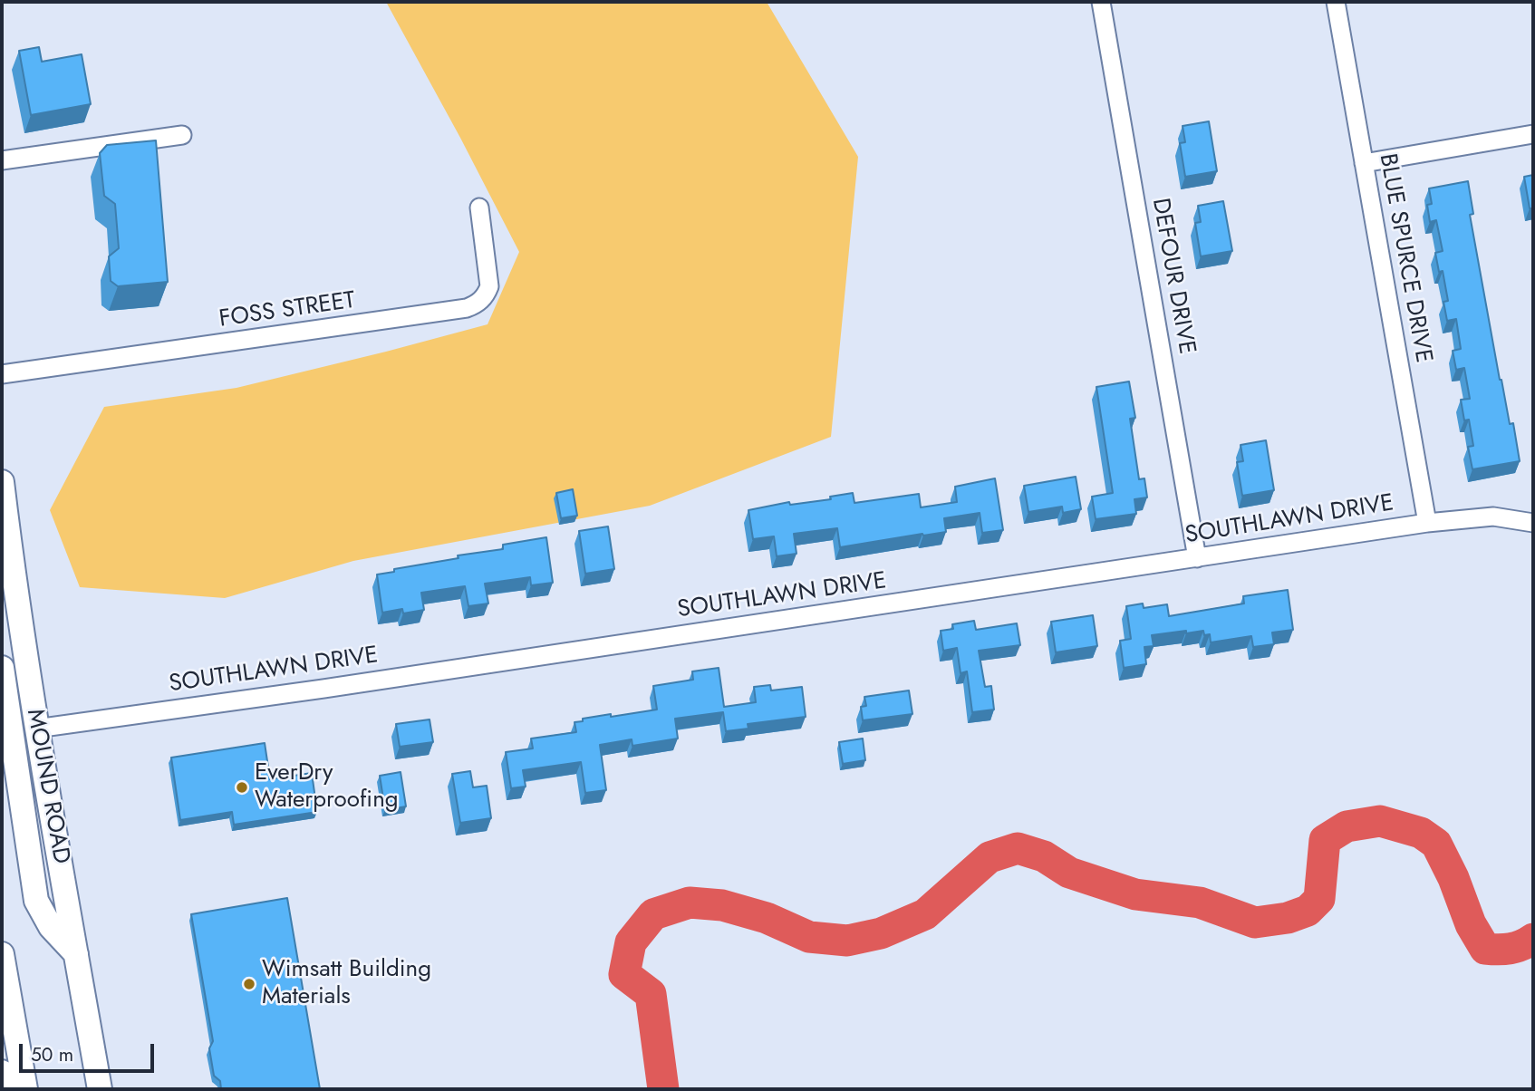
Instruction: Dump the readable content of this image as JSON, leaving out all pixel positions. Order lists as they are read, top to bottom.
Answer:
{
  "streets": {
    "main road": ["MOUND ROAD"],
    "street": [
      "BLUE SPURCE DRIVE",
      "DEFOUR DRIVE",
      "FOSS STREET",
      "SOUTHLAWN DRIVE"
    ]
  },
  "crossings": [
    ["BLUE SPURCE DRIVE", "SOUTHLAWN DRIVE"],
    ["DEFOUR DRIVE", "SOUTHLAWN DRIVE"],
    ["SOUTHLAWN DRIVE", "MOUND ROAD"]
  ],
  "places": ["EverDry Waterproofing", "Wimsatt Building Materials"],
  "scale_bar": "50 m"
}
